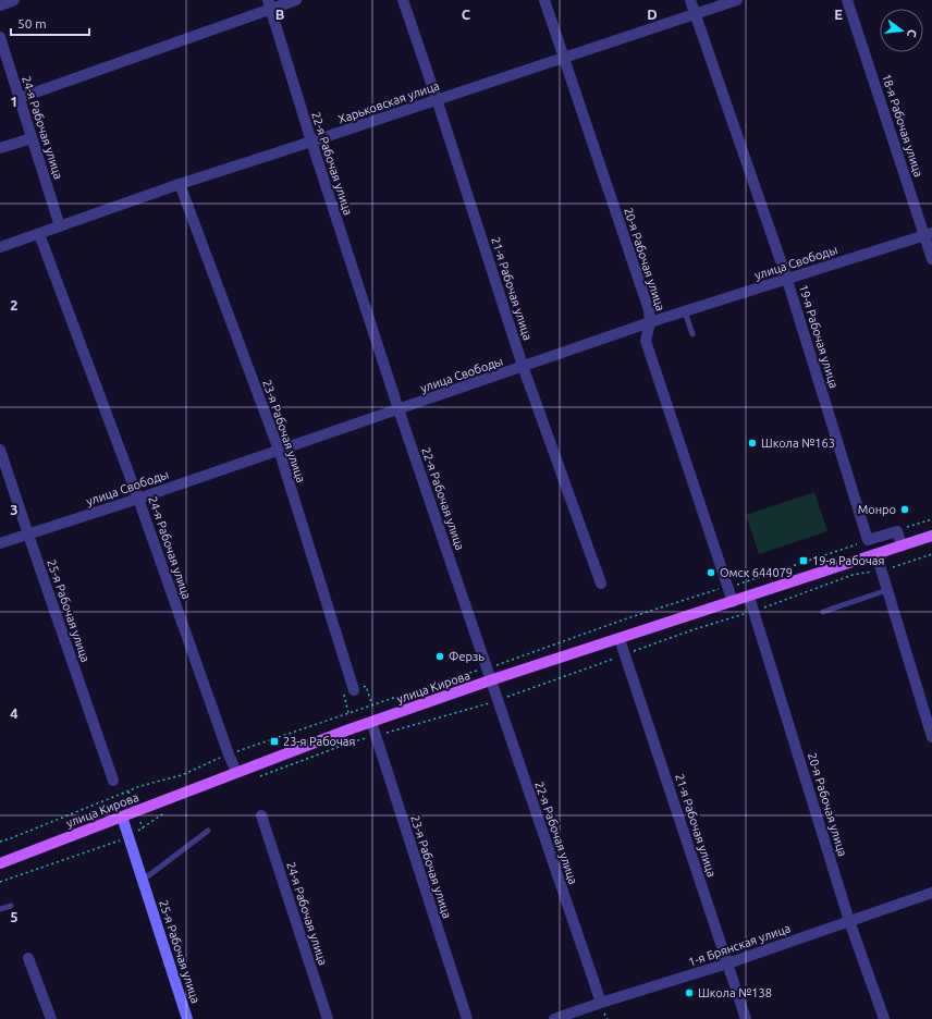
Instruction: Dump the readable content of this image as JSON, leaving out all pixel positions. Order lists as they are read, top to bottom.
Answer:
{
  "streets": {
    "main road": ["25-я Рабочая улица", "улица Кирова"],
    "street": [
      "Харьковская улица",
      "18-я Рабочая улица",
      "24-я Рабочая улица",
      "22-я Рабочая улица",
      "20-я Рабочая улица",
      "улица Свободы",
      "21-я Рабочая улица",
      "19-я Рабочая улица",
      "23-я Рабочая улица",
      "1-я Брянская улица"
    ]
  },
  "crossings": [
    ["Харьковская улица", "24-я Рабочая улица"],
    ["Харьковская улица", "22-я Рабочая улица"],
    ["Харьковская улица", "20-я Рабочая улица"],
    ["Харьковская улица", "21-я Рабочая улица"],
    ["Харьковская улица", "19-я Рабочая улица"],
    ["Харьковская улица", "23-я Рабочая улица"],
    ["18-я Рабочая улица", "улица Свободы"],
    ["24-я Рабочая улица", "улица Свободы"],
    ["24-я Рабочая улица", "улица Кирова"],
    ["22-я Рабочая улица", "улица Свободы"],
    ["22-я Рабочая улица", "улица Кирова"],
    ["22-я Рабочая улица", "1-я Брянская улица"],
    ["20-я Рабочая улица", "улица Свободы"],
    ["20-я Рабочая улица", "улица Кирова"],
    ["20-я Рабочая улица", "1-я Брянская улица"],
    ["улица Свободы", "21-я Рабочая улица"],
    ["улица Свободы", "19-я Рабочая улица"],
    ["улица Свободы", "23-я Рабочая улица"],
    ["улица Свободы", "25-я Рабочая улица"],
    ["21-я Рабочая улица", "улица Кирова"],
    ["21-я Рабочая улица", "1-я Брянская улица"],
    ["23-я Рабочая улица", "улица Кирова"],
    ["25-я Рабочая улица", "улица Кирова"]
  ],
  "places": {
    "other": [
      "Школа №163",
      "Монро",
      "Омск 644079",
      "Ферзь",
      "Школа №138"
    ],
    "transit": ["19-я Рабочая", "23-я Рабочая"]
  },
  "scale_bar": "50 m",
  "north": "right",
  "grid": {
    "columns": [
      "B",
      "C",
      "D",
      "E"
    ],
    "rows": [
      "1",
      "2",
      "3",
      "4",
      "5"
    ]
  }
}
